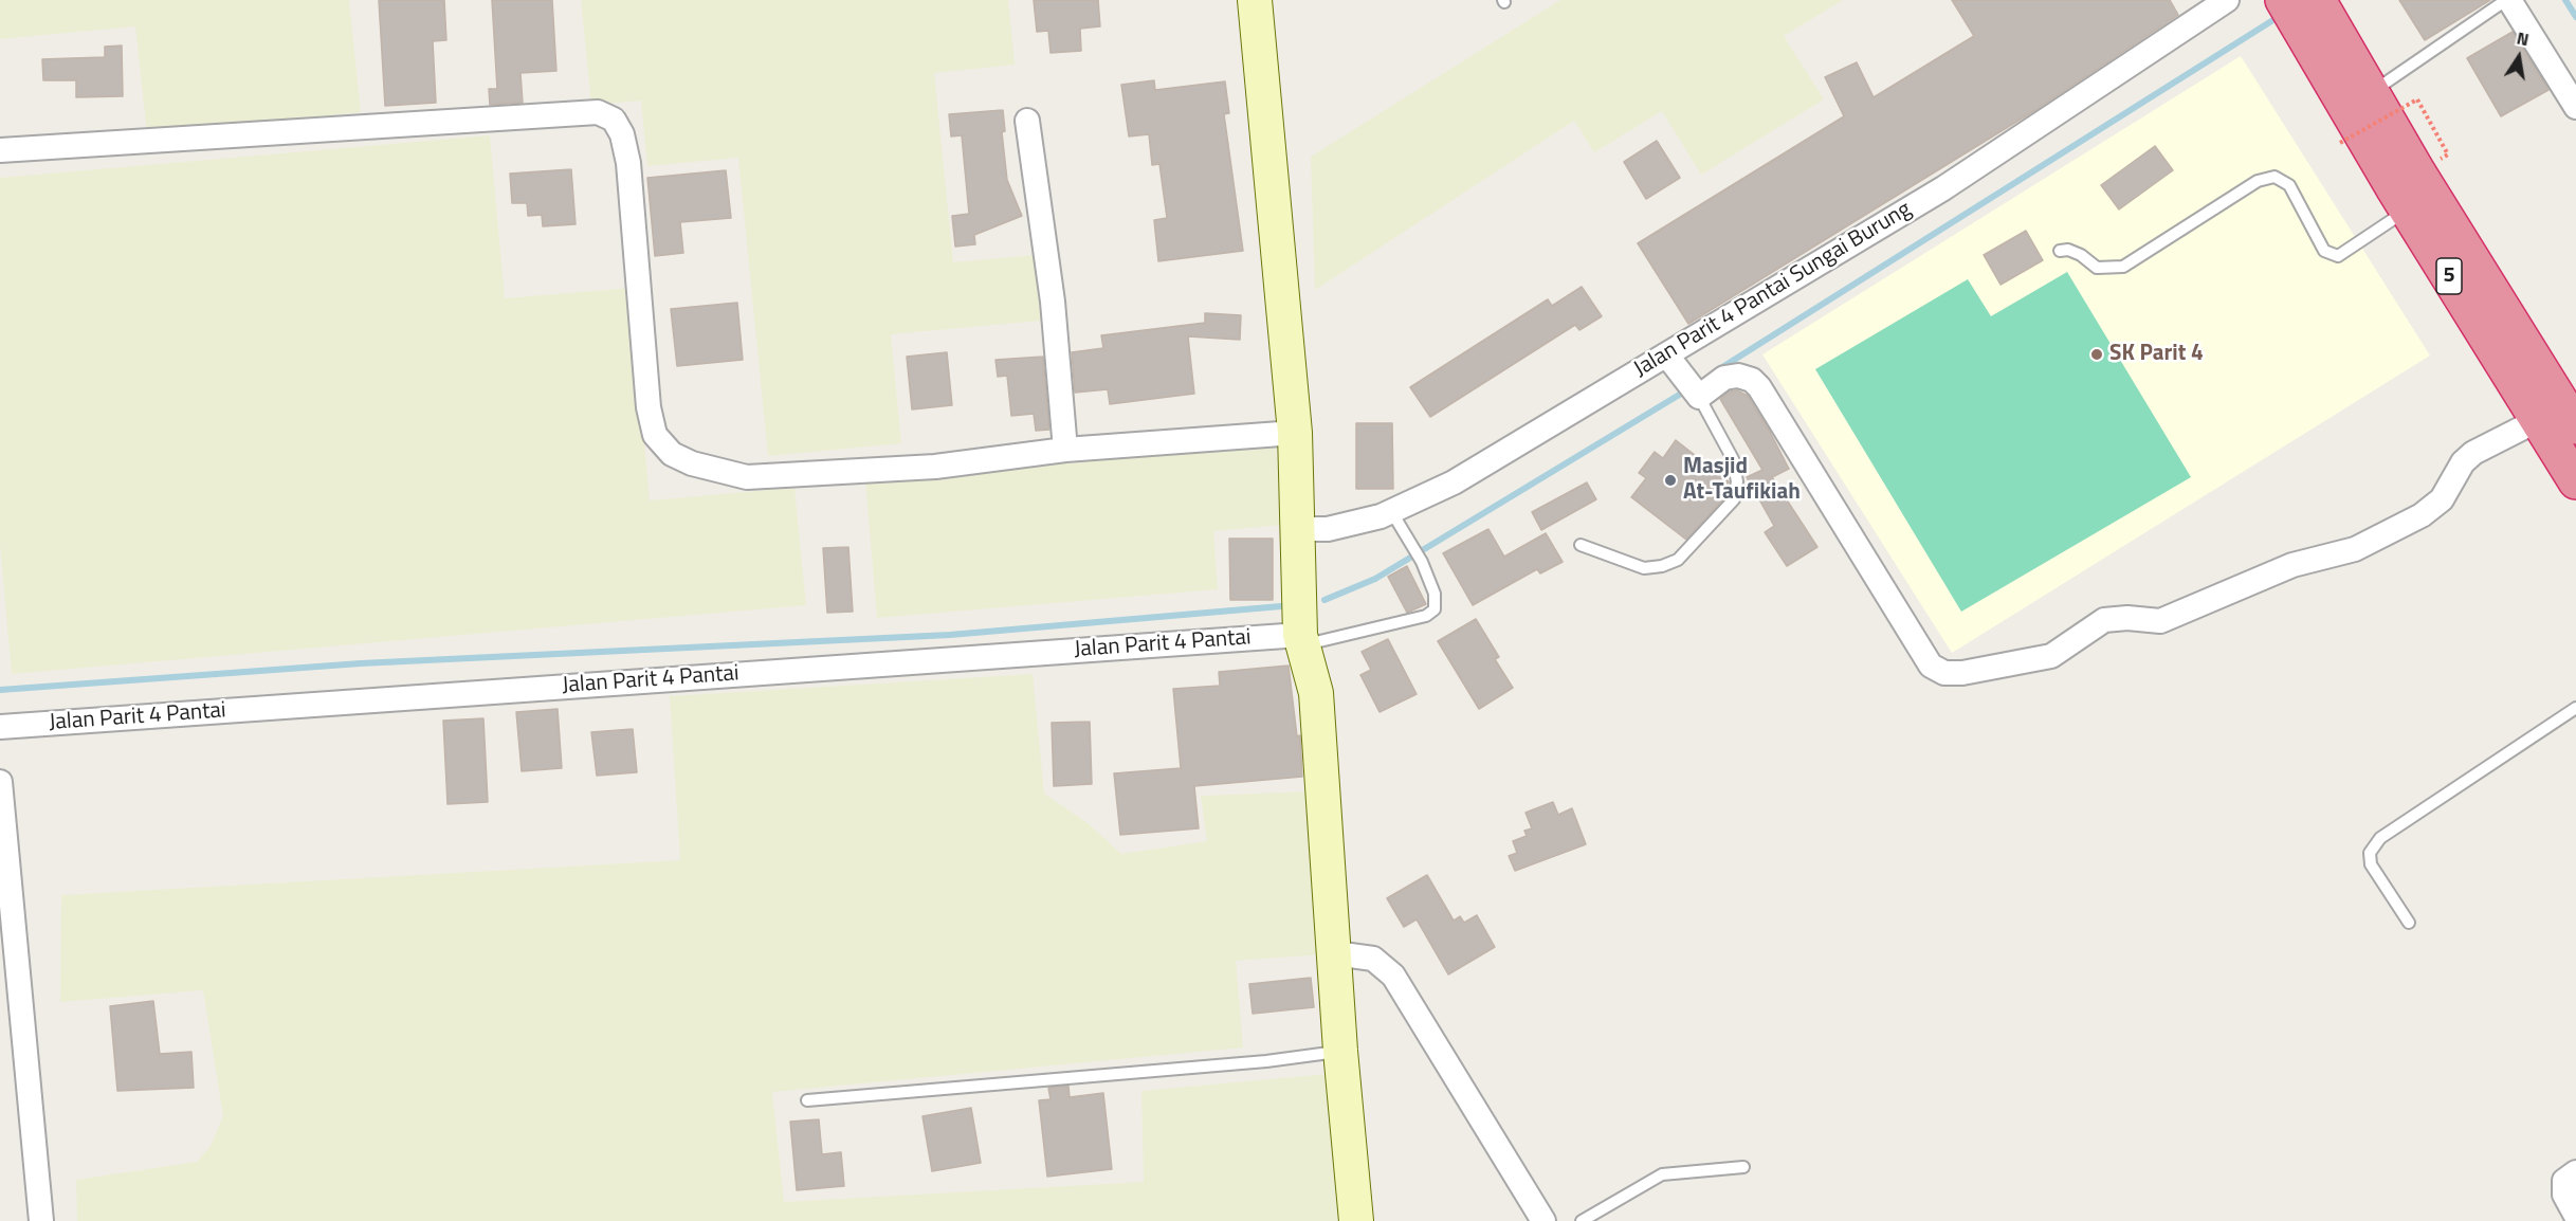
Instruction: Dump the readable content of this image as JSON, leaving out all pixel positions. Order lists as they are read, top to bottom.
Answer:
{
  "streets": {
    "highway": ["5"],
    "street": ["Jalan Parit 4 Pantai Sungai Burung", "Jalan Parit 4 Pantai"]
  },
  "places": ["SK Parit 4", "Masjid At-Taufikiah"],
  "north": "top"
}
